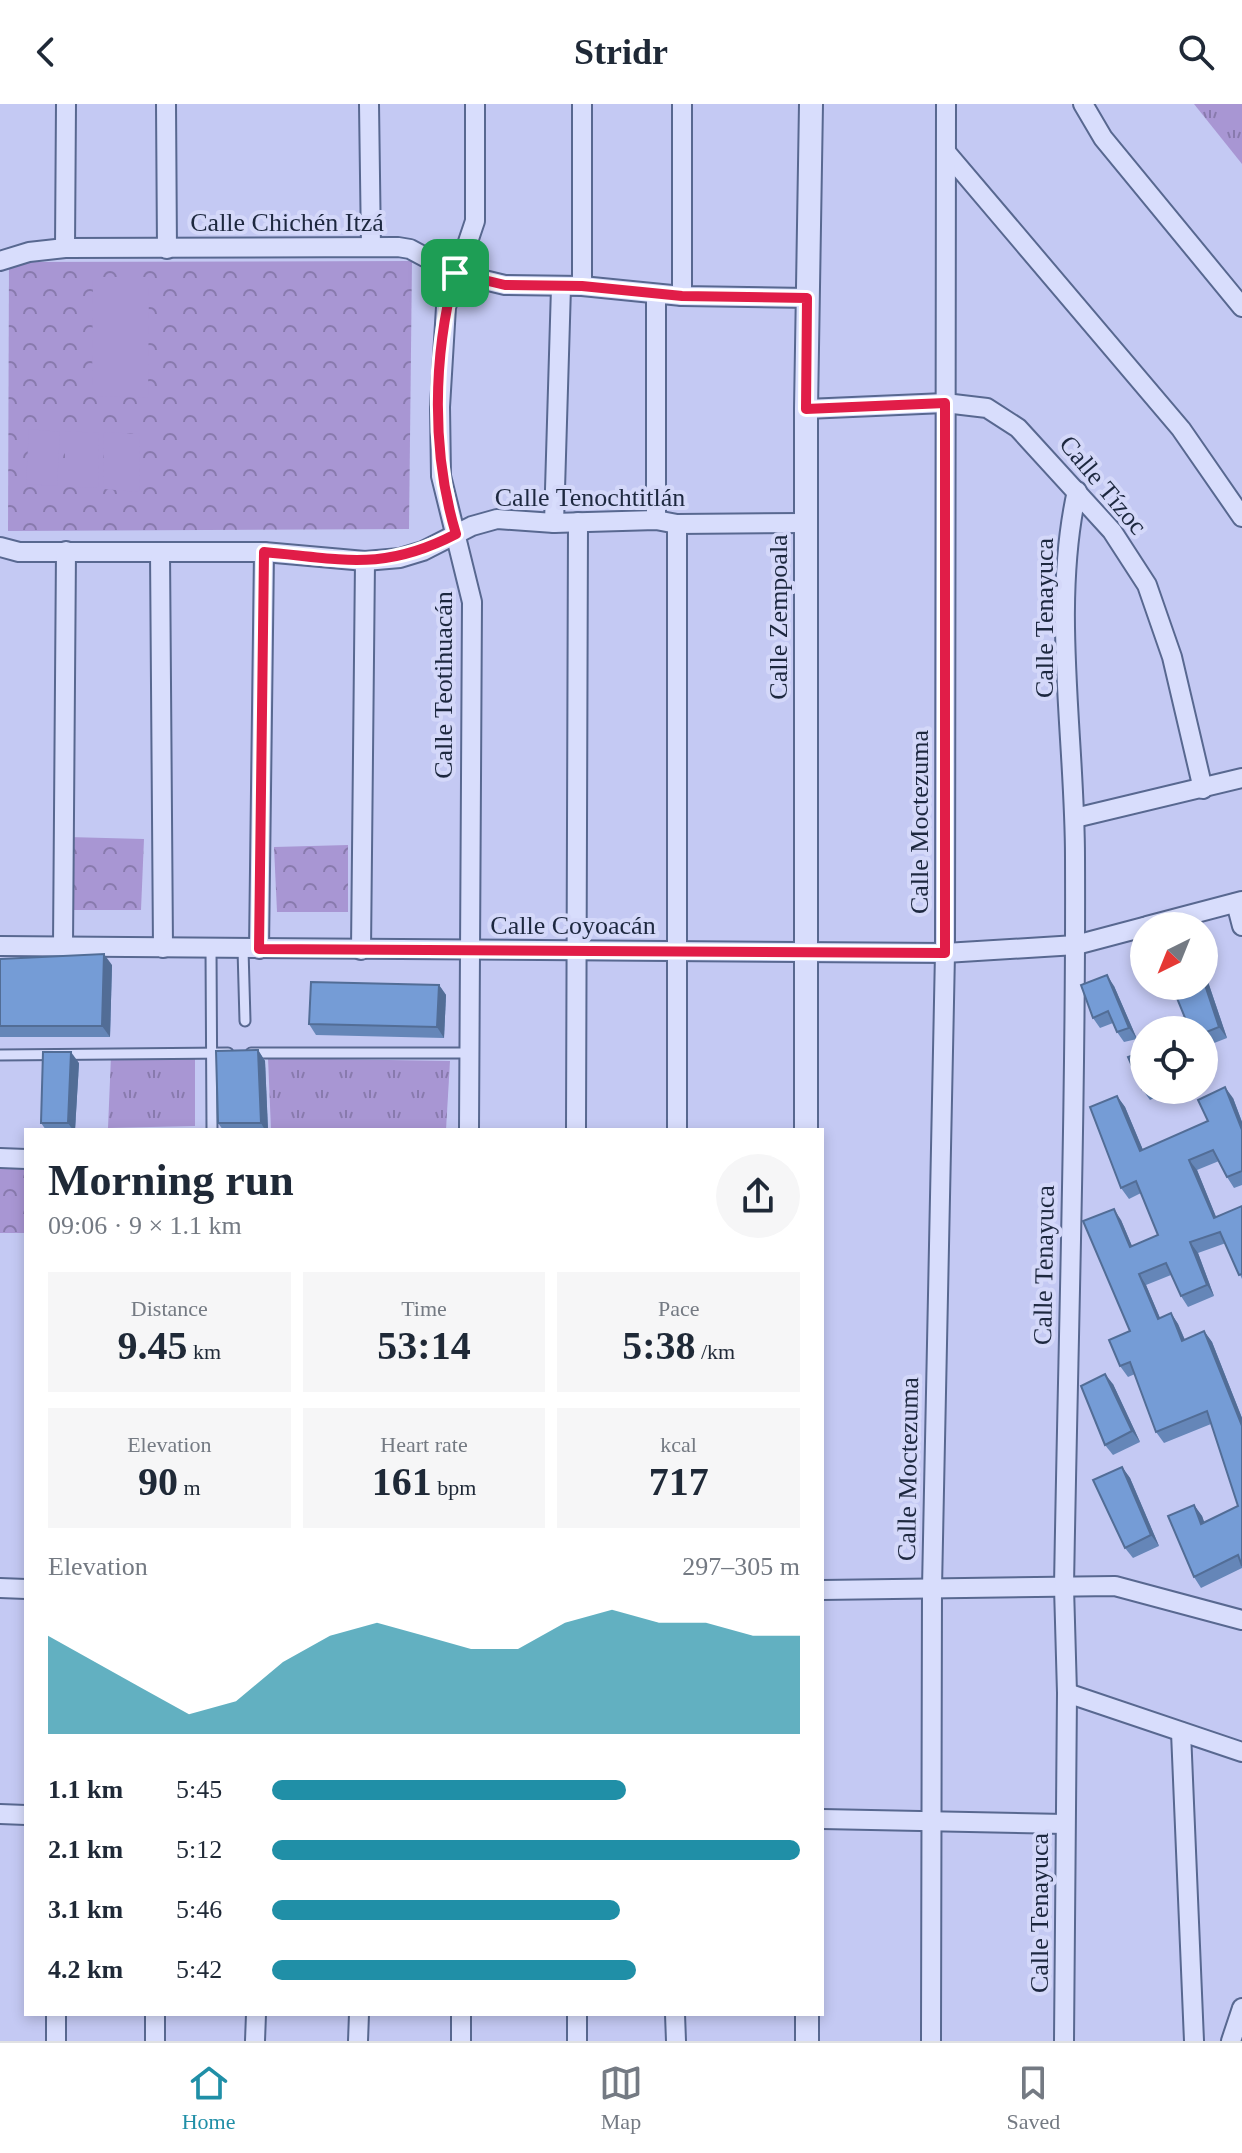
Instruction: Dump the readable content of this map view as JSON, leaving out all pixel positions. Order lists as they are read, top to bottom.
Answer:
{
  "streets": {
    "street": [
      "Calle Chichén Itzá",
      "Calle Tízoc",
      "Calle Tenochtitlán",
      "Calle Zempoala",
      "Calle Tenayuca",
      "Calle Teotihuacán",
      "Calle Moctezuma",
      "Calle Coyoacán"
    ]
  },
  "crossings": [
    ["Calle Chichén Itzá", "Calle Zempoala"],
    ["Calle Chichén Itzá", "Calle Teotihuacán"],
    ["Calle Tízoc", "Calle Zempoala"],
    ["Calle Tízoc", "Calle Tenayuca"],
    ["Calle Tízoc", "Calle Moctezuma"],
    ["Calle Tenochtitlán", "Calle Zempoala"],
    ["Calle Tenochtitlán", "Calle Teotihuacán"],
    ["Calle Zempoala", "Calle Coyoacán"],
    ["Calle Tenayuca", "Calle Coyoacán"],
    ["Calle Teotihuacán", "Calle Coyoacán"],
    ["Calle Moctezuma", "Calle Coyoacán"]
  ],
  "north": "bottom left",
  "page": {
    "header": "Stridr",
    "heading": ["Morning run", "09:06 · 9 × 1.1 km"],
    "stats": [
      ["Distance", "9.45 km"],
      ["Time", "53:14"],
      ["Pace", "5:38 /km"],
      ["Elevation", "90 m"],
      ["Heart rate", "161 bpm"],
      ["kcal", "717"]
    ],
    "chart": ["Elevation", "297–305 m"],
    "list": [
      {
        "name": "1.1 km",
        "note": "5:45"
      },
      {
        "name": "2.1 km",
        "note": "5:12"
      },
      {
        "name": "3.1 km",
        "note": "5:46"
      },
      {
        "name": "4.2 km",
        "note": "5:42"
      }
    ],
    "tabs": ["Home", "Map", "Saved"]
  }
}
